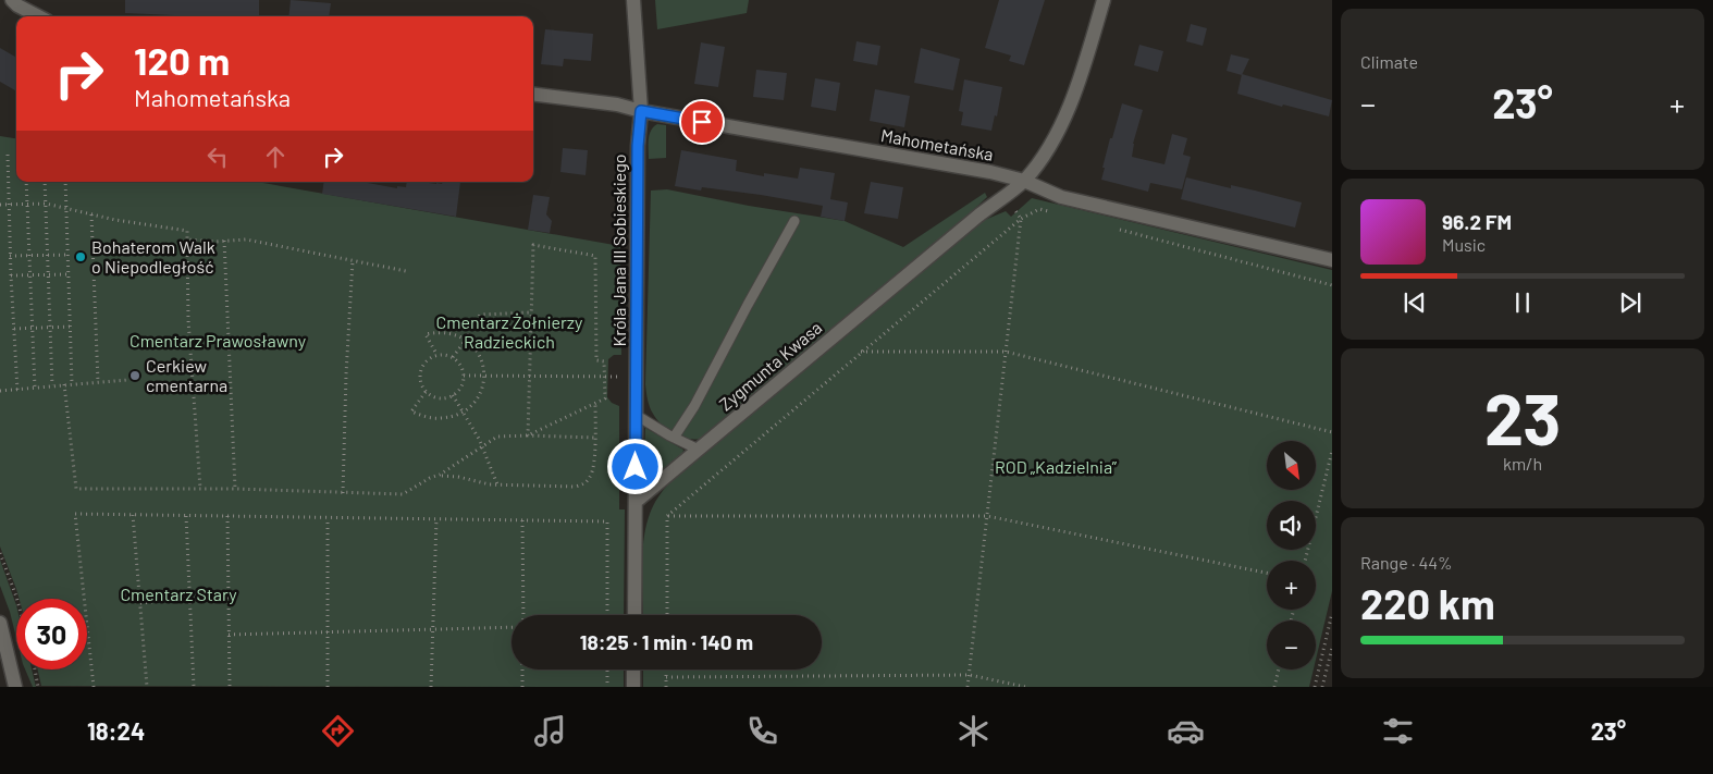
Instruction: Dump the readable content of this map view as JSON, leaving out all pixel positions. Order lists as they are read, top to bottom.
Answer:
{
  "streets": {
    "street": ["Mahometańska", "Króla Jana III Sobieskiego", "Zygmunta Kwasa"]
  },
  "crossings": [
    ["Mahometańska", "Króla Jana III Sobieskiego"],
    ["Mahometańska", "Zygmunta Kwasa"],
    ["Króla Jana III Sobieskiego", "Zygmunta Kwasa"]
  ],
  "parks": [
    "Cmentarz Żołnierzy Radzieckich",
    "Cmentarz Prawosławny",
    "ROD „Kadzielnia”",
    "Cmentarz Stary"
  ],
  "places": ["Bohaterom Walk o Niepodległość", "Cerkiew cmentarna"],
  "north": "bottom right",
  "page": {
    "tile": [
      "Climate",
      ["23", "km/h"],
      ["Range · 44%", "220 km"]
    ],
    "turn": ["120 m", "Mahometańska"],
    "heat": ["−", "23°", "+"],
    "song": ["96.2 FM", "Music"],
    "map_buttons": ["+", "−"],
    "limit": "30",
    "trip": "18:25 · 1 min · 140 m",
    "tabs": ["18:24", "23°"]
  }
}
